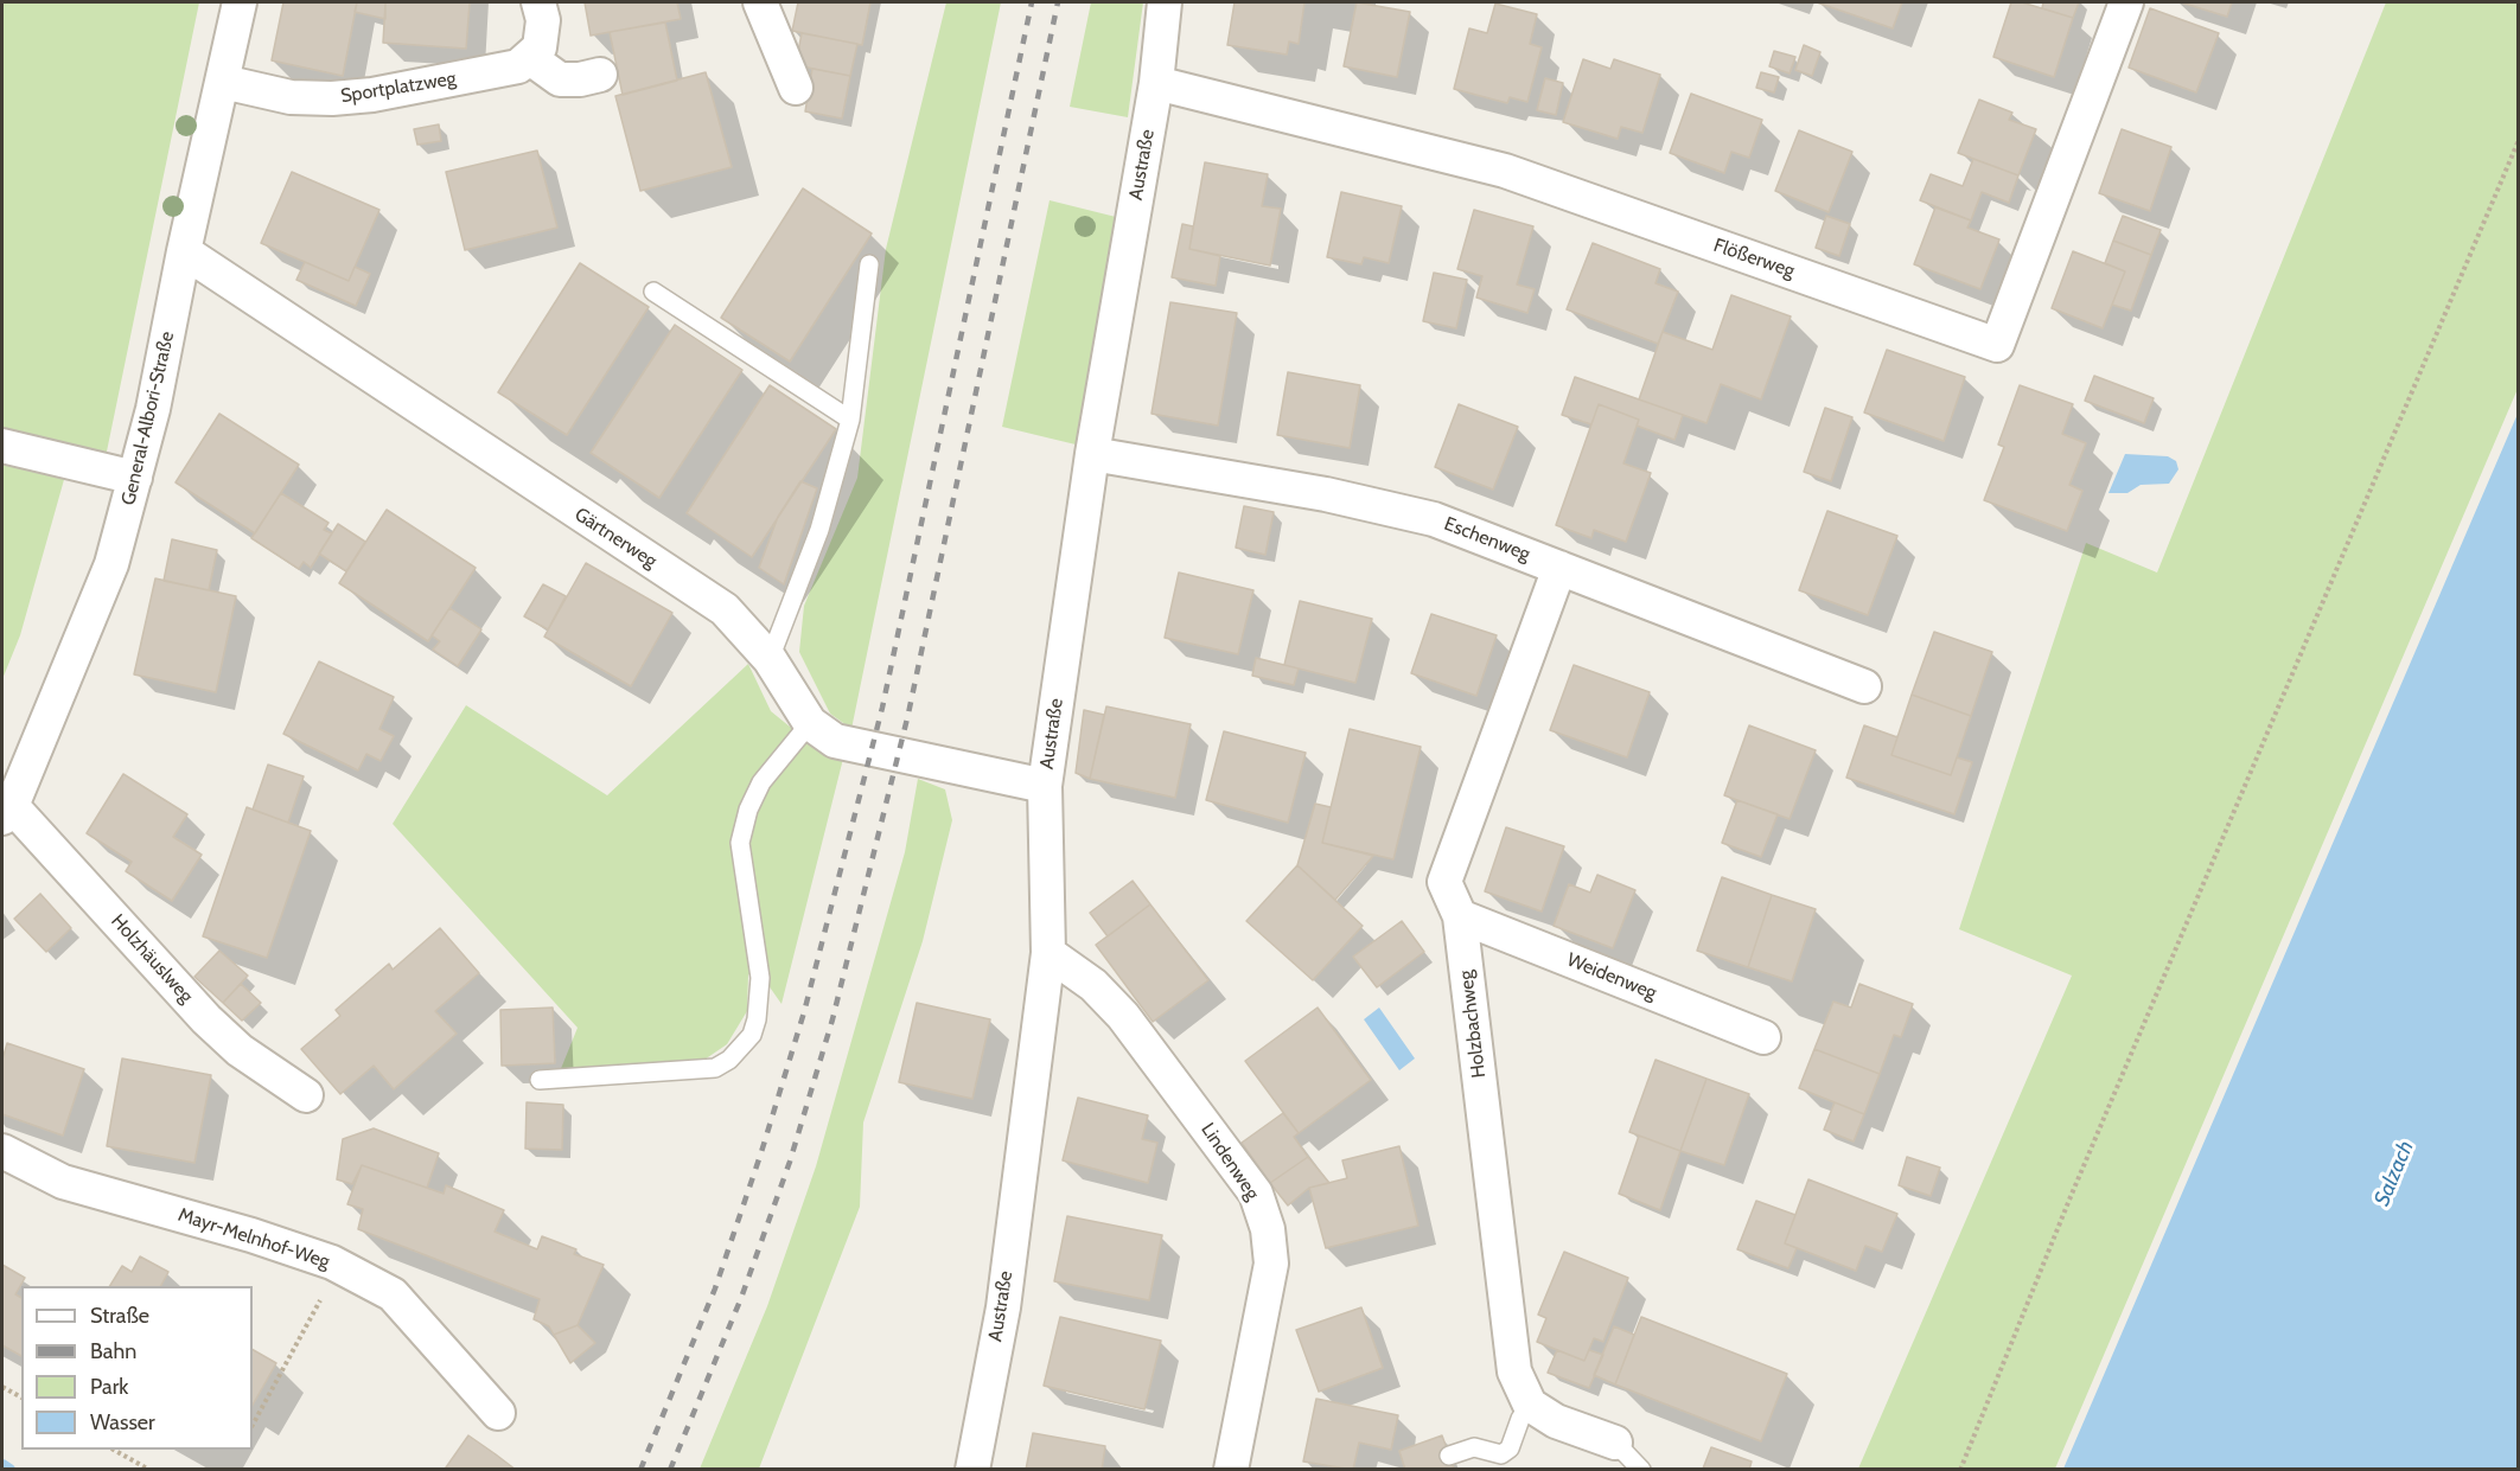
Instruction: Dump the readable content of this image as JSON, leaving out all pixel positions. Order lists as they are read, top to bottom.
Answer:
{
  "streets": {
    "street": [
      "Sportplatzweg",
      "Austraße",
      "Flößerweg",
      "General-Albori-Straße",
      "Gärtnerweg",
      "Eschenweg",
      "Holzhäuslweg",
      "Weidenweg",
      "Holzbachweg",
      "Lindenweg",
      "Mayr-Melnhof-Weg"
    ]
  },
  "crossings": [
    ["Sportplatzweg", "General-Albori-Straße"],
    ["Austraße", "Flößerweg"],
    ["Austraße", "Gärtnerweg"],
    ["Austraße", "Eschenweg"],
    ["Austraße", "Lindenweg"],
    ["General-Albori-Straße", "Gärtnerweg"],
    ["General-Albori-Straße", "Holzhäuslweg"],
    ["Eschenweg", "Holzbachweg"],
    ["Weidenweg", "Holzbachweg"]
  ],
  "water": ["Salzach"],
  "legend": [
    "Straße",
    "Bahn",
    "Park",
    "Wasser"
  ]
}
